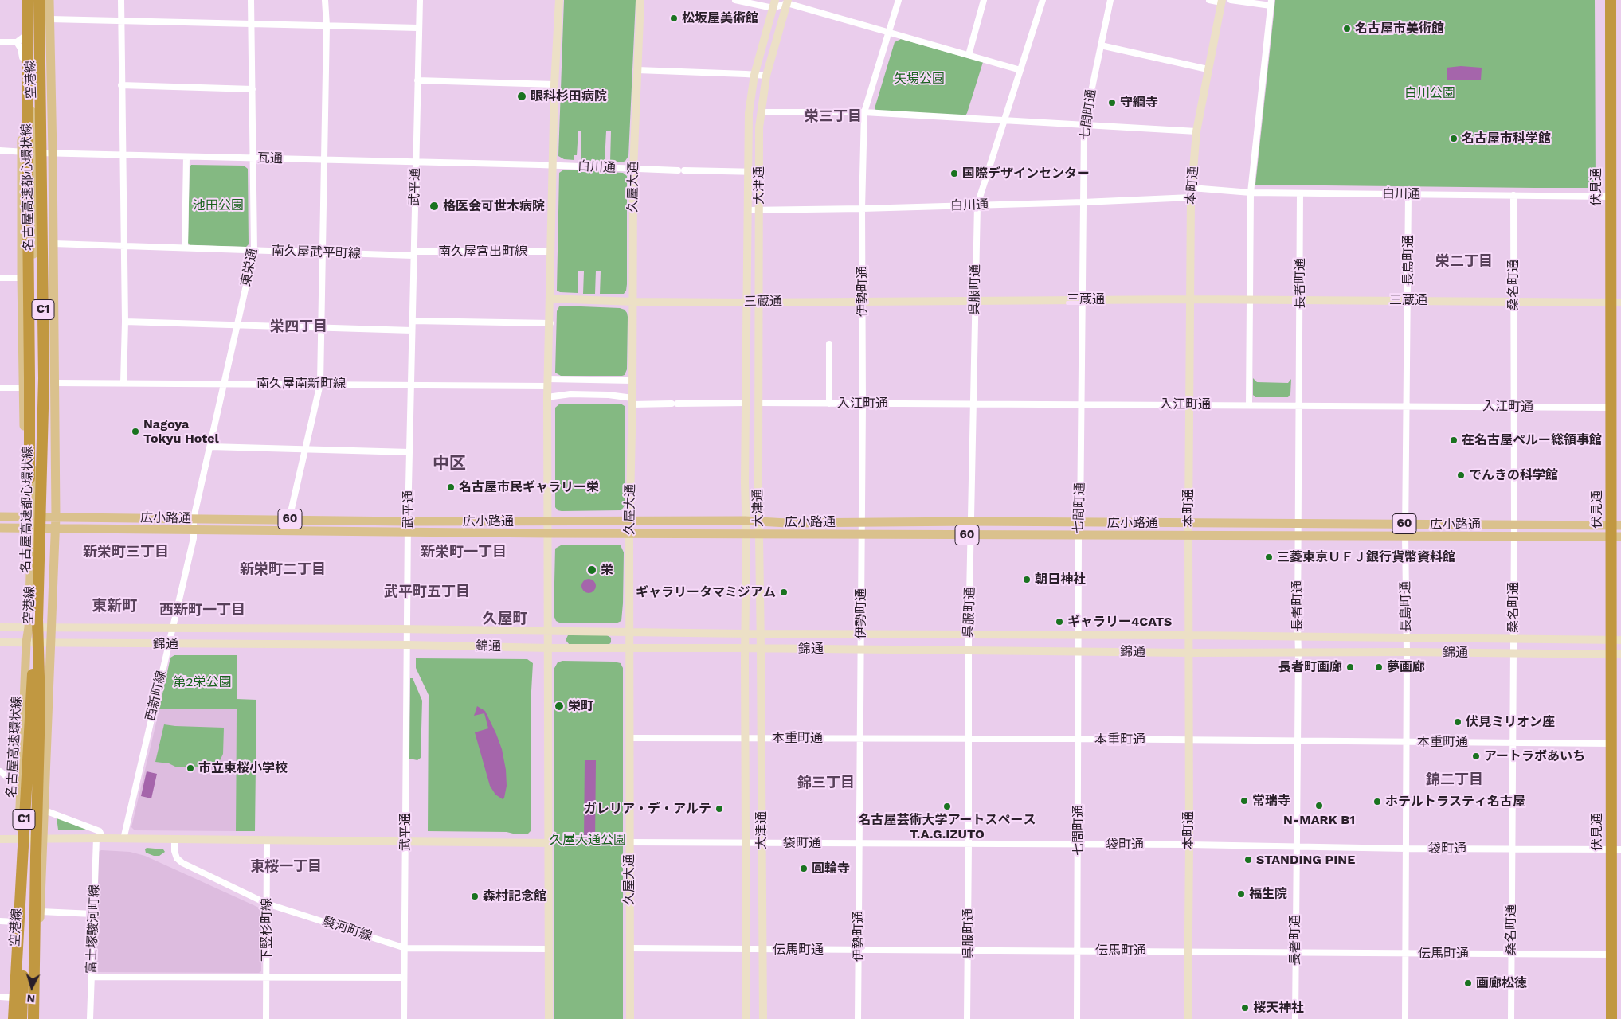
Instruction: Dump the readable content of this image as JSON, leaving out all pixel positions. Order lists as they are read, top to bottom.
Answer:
{
  "streets": {
    "highway": [
      "名古屋高速都心環状線",
      "伏見通",
      "C1",
      "名古屋高速環状線"
    ],
    "main road": ["空港線", "広小路通", "60"],
    "street": [
      "七間町通",
      "瓦通",
      "白川通",
      "大津通",
      "本町通",
      "武平通",
      "久屋大通",
      "南久屋宮出町線",
      "南久屋武平町線",
      "長島町通",
      "東栄通",
      "長者町通",
      "桑名町通",
      "呉服町通",
      "伊勢町通",
      "三蔵通",
      "南久屋南新町線",
      "入江町通",
      "錦通",
      "西新町線",
      "本重町通",
      "袋町通",
      "富士塚駿河町線",
      "駿河町線",
      "下竪杉町線",
      "伝馬町通"
    ]
  },
  "crossings": [
    ["空港線", "瓦通"],
    ["空港線", "名古屋高速都心環状線"],
    ["空港線", "南久屋南新町線"],
    ["空港線", "広小路通"],
    ["空港線", "錦通"],
    ["七間町通", "白川通"],
    ["七間町通", "三蔵通"],
    ["七間町通", "入江町通"],
    ["七間町通", "広小路通"],
    ["七間町通", "錦通"],
    ["七間町通", "本重町通"],
    ["七間町通", "袋町通"],
    ["七間町通", "伝馬町通"],
    ["瓦通", "白川通"],
    ["瓦通", "武平通"],
    ["瓦通", "東栄通"],
    ["白川通", "大津通"],
    ["白川通", "本町通"],
    ["白川通", "久屋大通"],
    ["白川通", "伏見通"],
    ["白川通", "長島町通"],
    ["白川通", "長者町通"],
    ["白川通", "桑名町通"],
    ["白川通", "呉服町通"],
    ["白川通", "伊勢町通"],
    ["大津通", "三蔵通"],
    ["大津通", "入江町通"],
    ["大津通", "広小路通"],
    ["大津通", "錦通"],
    ["大津通", "本重町通"],
    ["大津通", "袋町通"],
    ["大津通", "伝馬町通"],
    ["本町通", "三蔵通"],
    ["本町通", "入江町通"],
    ["本町通", "広小路通"],
    ["本町通", "錦通"],
    ["本町通", "本重町通"],
    ["本町通", "袋町通"],
    ["本町通", "伝馬町通"],
    ["名古屋高速都心環状線", "名古屋高速環状線"],
    ["武平通", "南久屋宮出町線"],
    ["武平通", "南久屋武平町線"],
    ["武平通", "南久屋南新町線"],
    ["武平通", "広小路通"],
    ["武平通", "錦通"],
    ["武平通", "駿河町線"],
    ["久屋大通", "三蔵通"],
    ["久屋大通", "南久屋南新町線"],
    ["久屋大通", "広小路通"],
    ["久屋大通", "錦通"],
    ["久屋大通", "本重町通"],
    ["久屋大通", "袋町通"],
    ["久屋大通", "伝馬町通"],
    ["伏見通", "三蔵通"],
    ["伏見通", "入江町通"],
    ["伏見通", "広小路通"],
    ["伏見通", "錦通"],
    ["伏見通", "本重町通"],
    ["伏見通", "袋町通"],
    ["伏見通", "伝馬町通"],
    ["南久屋宮出町線", "南久屋武平町線"],
    ["南久屋武平町線", "東栄通"],
    ["長島町通", "三蔵通"],
    ["長島町通", "入江町通"],
    ["長島町通", "広小路通"],
    ["長島町通", "錦通"],
    ["長島町通", "本重町通"],
    ["長島町通", "袋町通"],
    ["長島町通", "伝馬町通"],
    ["東栄通", "南久屋南新町線"],
    ["東栄通", "広小路通"],
    ["東栄通", "西新町線"],
    ["長者町通", "三蔵通"],
    ["長者町通", "入江町通"],
    ["長者町通", "広小路通"],
    ["長者町通", "錦通"],
    ["長者町通", "本重町通"],
    ["長者町通", "袋町通"],
    ["長者町通", "伝馬町通"],
    ["桑名町通", "三蔵通"],
    ["桑名町通", "入江町通"],
    ["桑名町通", "広小路通"],
    ["桑名町通", "錦通"],
    ["桑名町通", "本重町通"],
    ["桑名町通", "袋町通"],
    ["桑名町通", "伝馬町通"],
    ["呉服町通", "三蔵通"],
    ["呉服町通", "入江町通"],
    ["呉服町通", "広小路通"],
    ["呉服町通", "錦通"],
    ["呉服町通", "本重町通"],
    ["呉服町通", "袋町通"],
    ["呉服町通", "伝馬町通"],
    ["伊勢町通", "三蔵通"],
    ["伊勢町通", "入江町通"],
    ["伊勢町通", "広小路通"],
    ["伊勢町通", "錦通"],
    ["伊勢町通", "本重町通"],
    ["伊勢町通", "袋町通"],
    ["伊勢町通", "伝馬町通"],
    ["広小路通", "西新町線"],
    ["錦通", "西新町線"],
    ["駿河町線", "下竪杉町線"]
  ],
  "districts": [
    "栄三丁目",
    "栄二丁目",
    "栄四丁目",
    "中区",
    "新栄町三丁目",
    "新栄町一丁目",
    "新栄町二丁目",
    "武平町五丁目",
    "東新町",
    "西新町一丁目",
    "久屋町",
    "錦二丁目",
    "錦三丁目",
    "東桜一丁目"
  ],
  "parks": [
    "矢場公園",
    "白川公園",
    "池田公園",
    "第2栄公園",
    "久屋大通公園"
  ],
  "places": [
    "松坂屋美術館",
    "名古屋市美術館",
    "眼科杉田病院",
    "守綱寺",
    "名古屋市科学館",
    "国際デザインセンター",
    "格医会可世木病院",
    "Nagoya Tokyu Hotel",
    "在名古屋ペルー総領事館",
    "でんきの科学館",
    "名古屋市民ギャラリー栄",
    "三菱東京ＵＦＪ銀行貨幣資料館",
    "栄",
    "朝日神社",
    "ギャラリータマミジアム",
    "ギャラリー4CATS",
    "長者町画廊",
    "夢画廊",
    "栄町",
    "伏見ミリオン座",
    "アートラボあいち",
    "市立東桜小学校",
    "常瑞寺",
    "ホテルトラスティ名古屋",
    "N-MARK B1",
    "名古屋芸術大学アートスペース T.A.G.IZUTO",
    "ガレリア・デ・アルテ",
    "STANDING PINE",
    "圓輪寺",
    "福生院",
    "森村記念館",
    "画廊松徳",
    "桜天神社"
  ],
  "north": "bottom"
}
